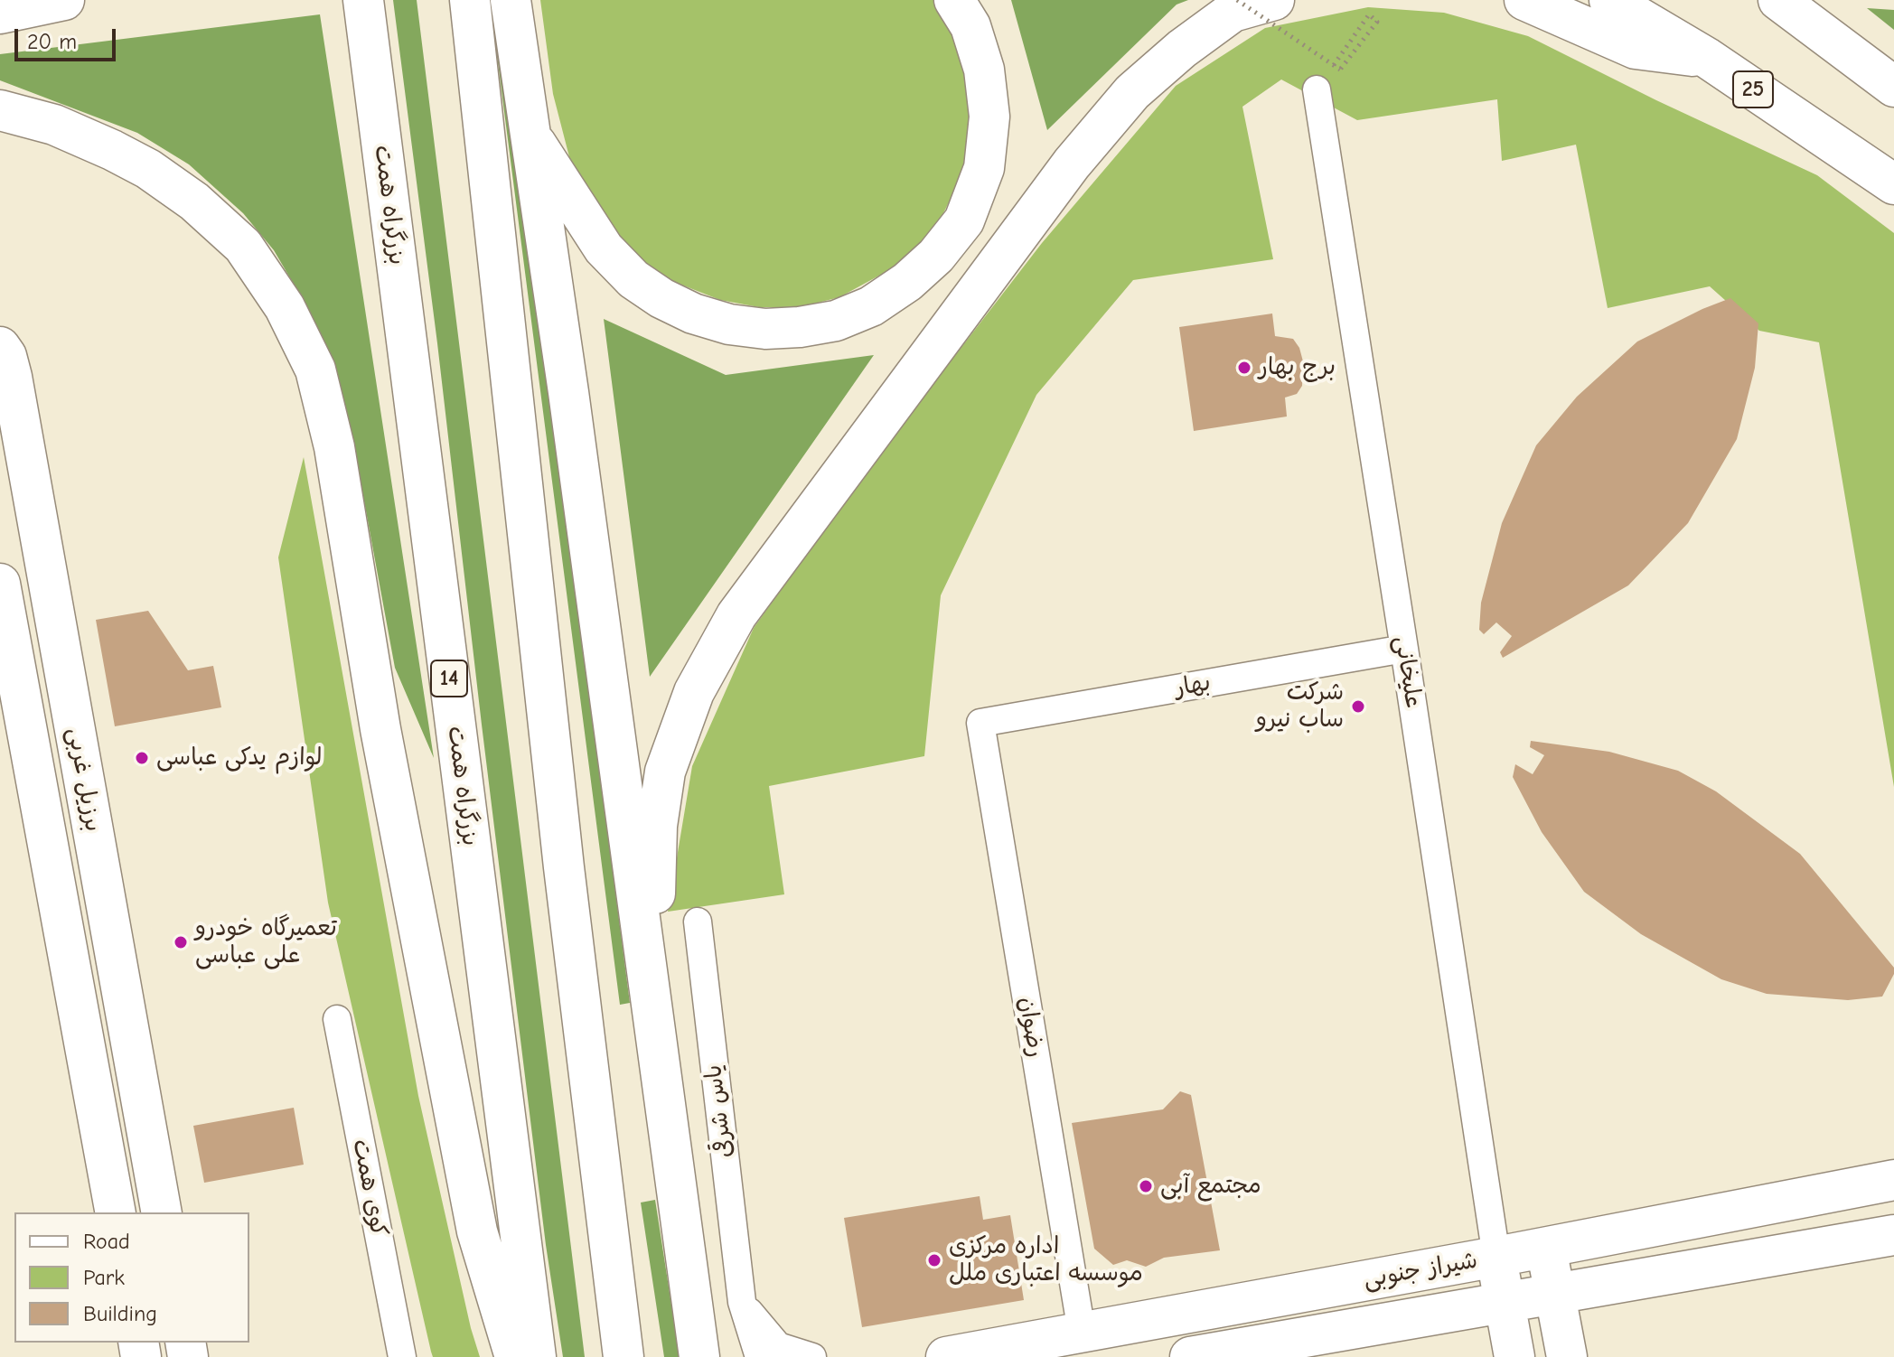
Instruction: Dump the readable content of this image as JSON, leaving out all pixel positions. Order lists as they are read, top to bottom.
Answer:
{
  "streets": {
    "main road": [
      "25",
      "بزرگراه همت",
      "14",
      "برزیل غربی",
      "شیراز جنوبی"
    ],
    "street": [
      "علیخانی",
      "بهار",
      "رضوان",
      "یاس شرقی",
      "کوی همت"
    ]
  },
  "crossings": [
    ["علیخانی", "بهار"],
    ["علیخانی", "شیراز جنوبی"],
    ["بهار", "رضوان"],
    ["رضوان", "شیراز جنوبی"]
  ],
  "places": [
    "برج بهار",
    "شرکت ساب نیرو",
    "لوازم یدکی عباسی",
    "تعمیرگاه خودرو علی عباسی",
    "مجتمع آبی",
    "اداره مرکزی موسسه اعتباری ملل"
  ],
  "legend": ["Road", "Park", "Building"],
  "scale_bar": "20 m"
}
